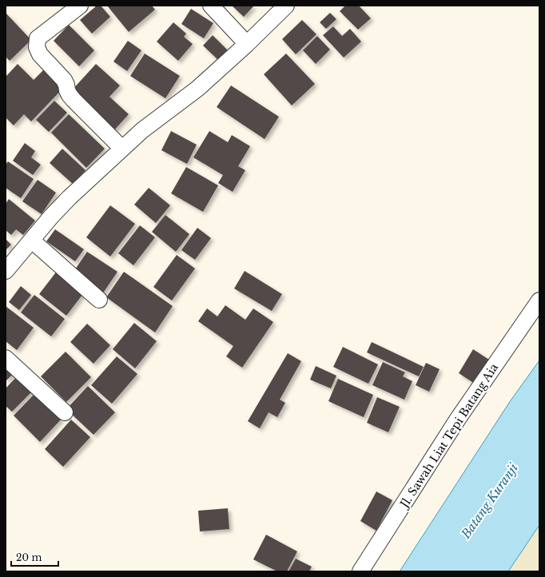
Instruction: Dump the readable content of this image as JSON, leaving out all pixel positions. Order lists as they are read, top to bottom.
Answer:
{
  "streets": {
    "street": ["Jl. Sawah Liat Tepi Batang Aia"]
  },
  "water": ["Batang Kuranji"],
  "scale_bar": "20 m"
}
